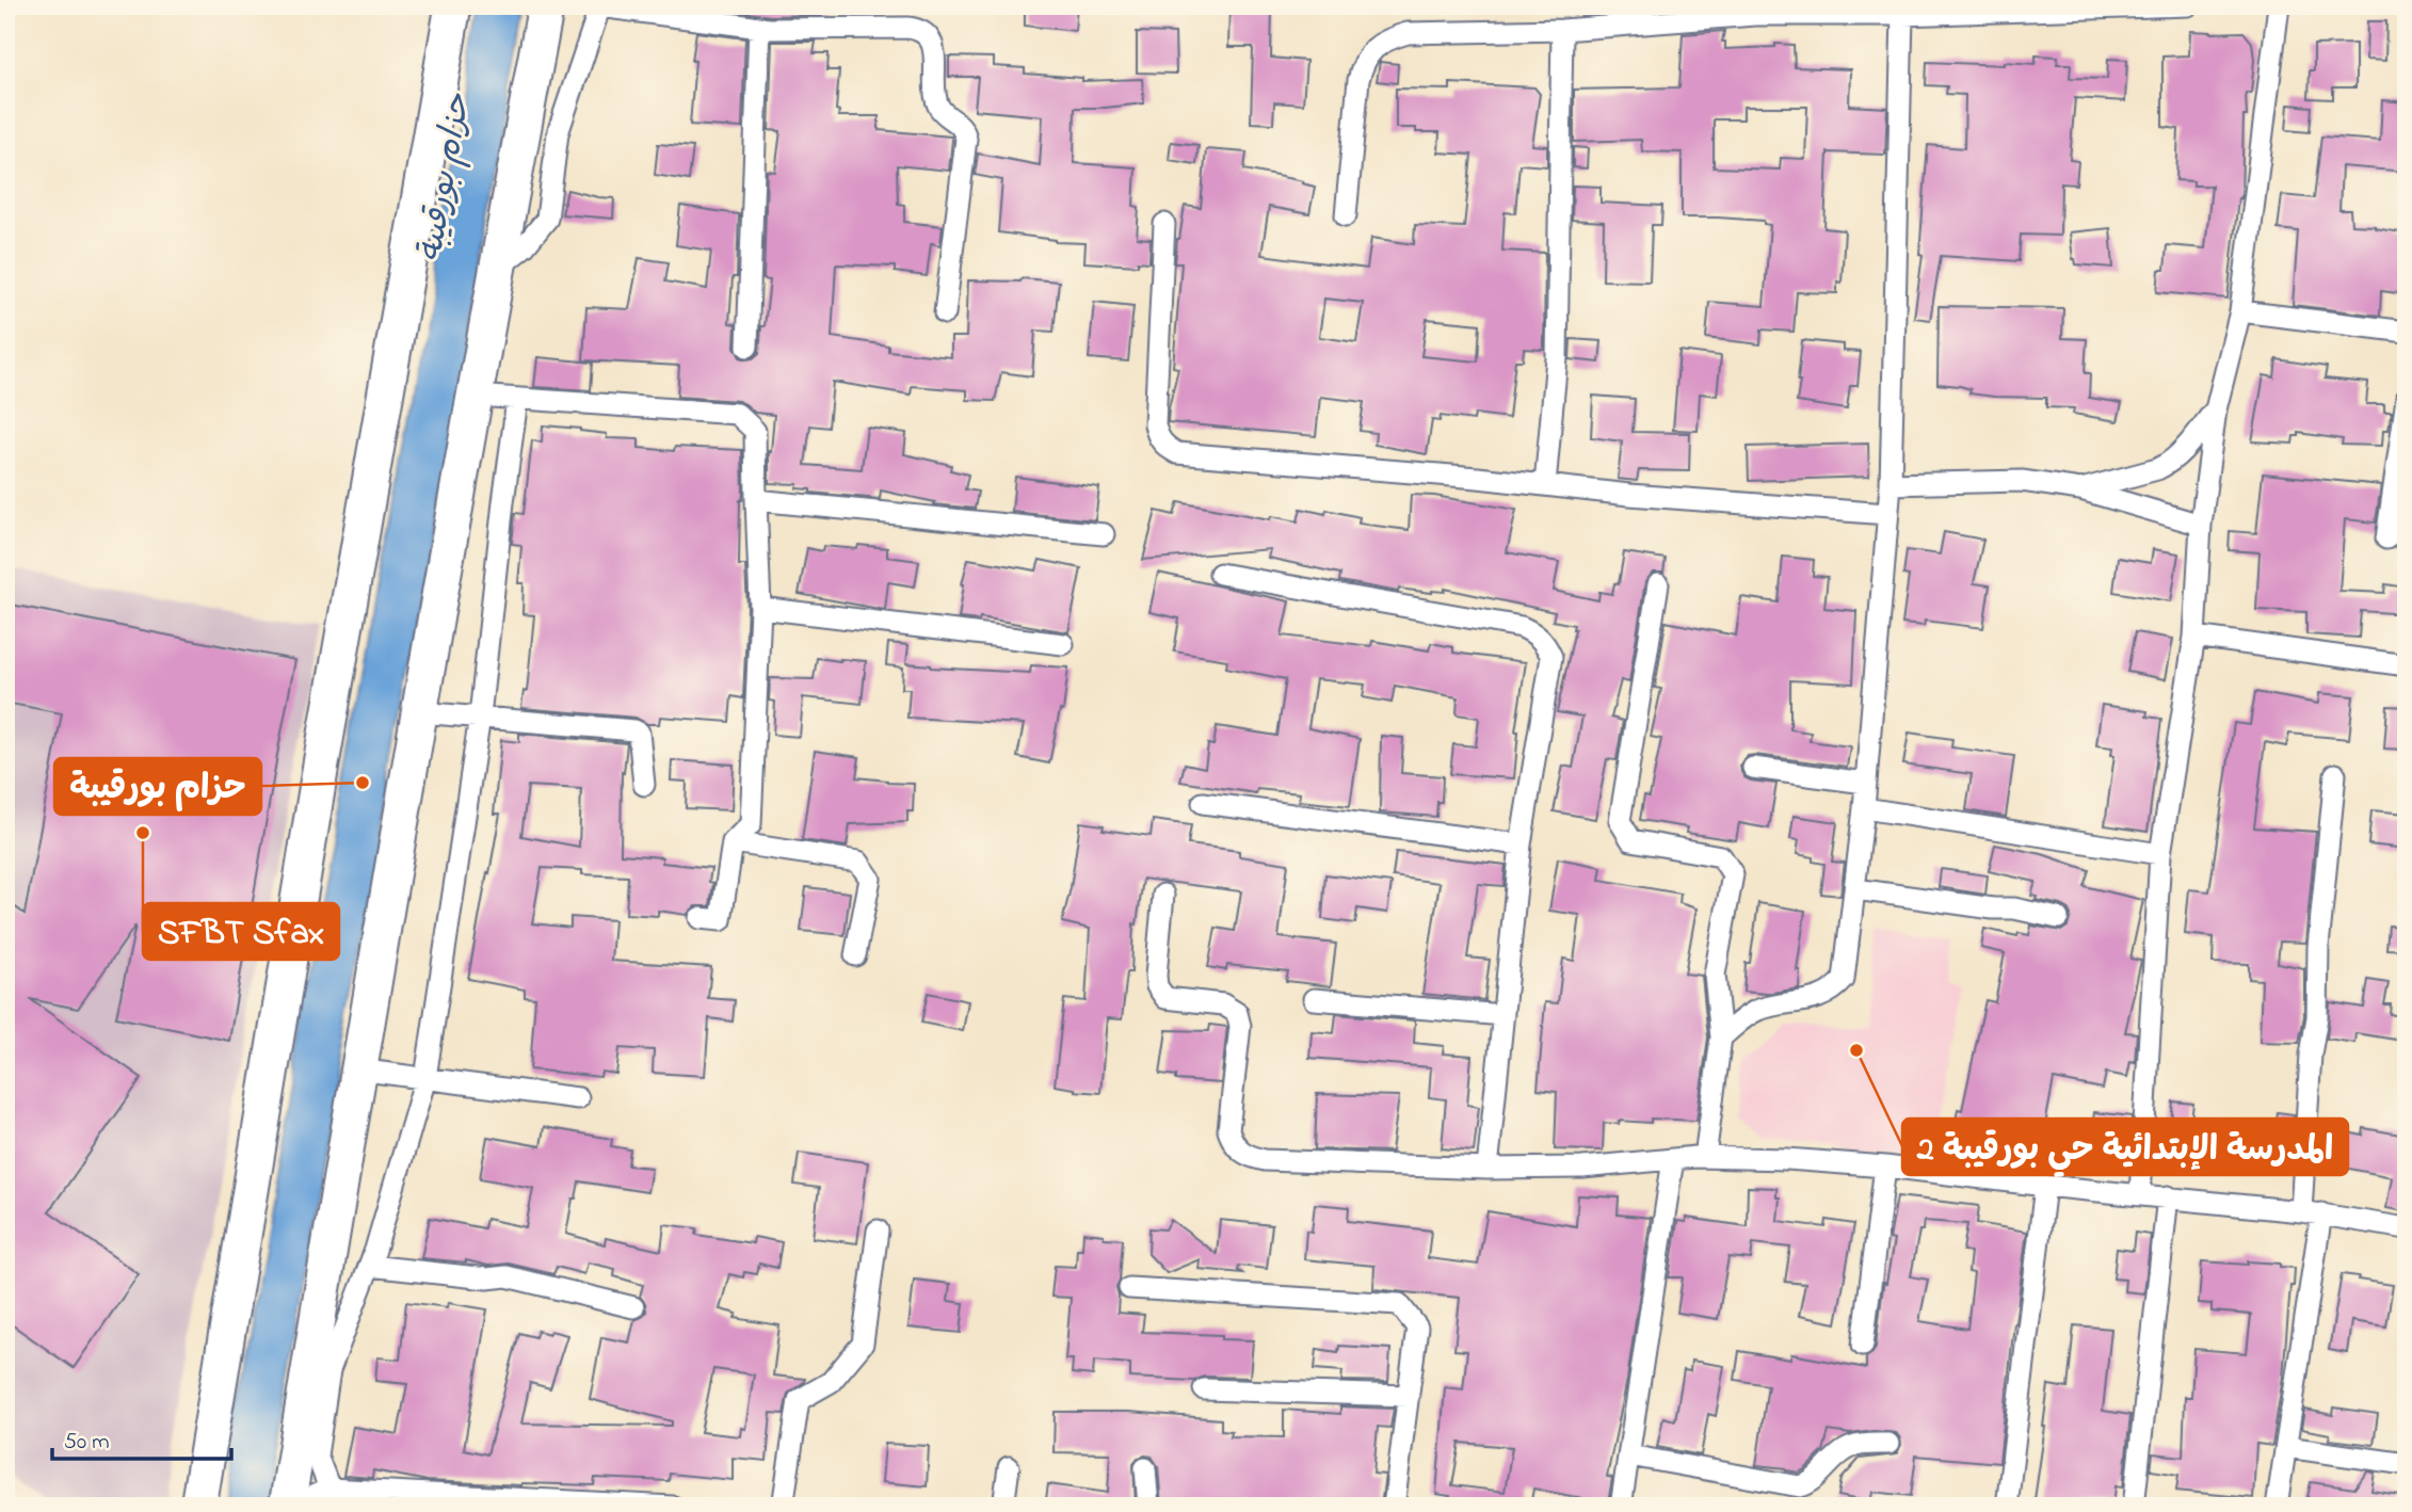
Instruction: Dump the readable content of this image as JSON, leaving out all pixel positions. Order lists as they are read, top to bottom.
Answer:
{
  "water": ["حزام بورقيبة"],
  "places": ["حزام بورقيبة", "SFBT Sfax", "المدرسة الإبتدائية حي بورقيبة 2"],
  "scale_bar": "50 m"
}
